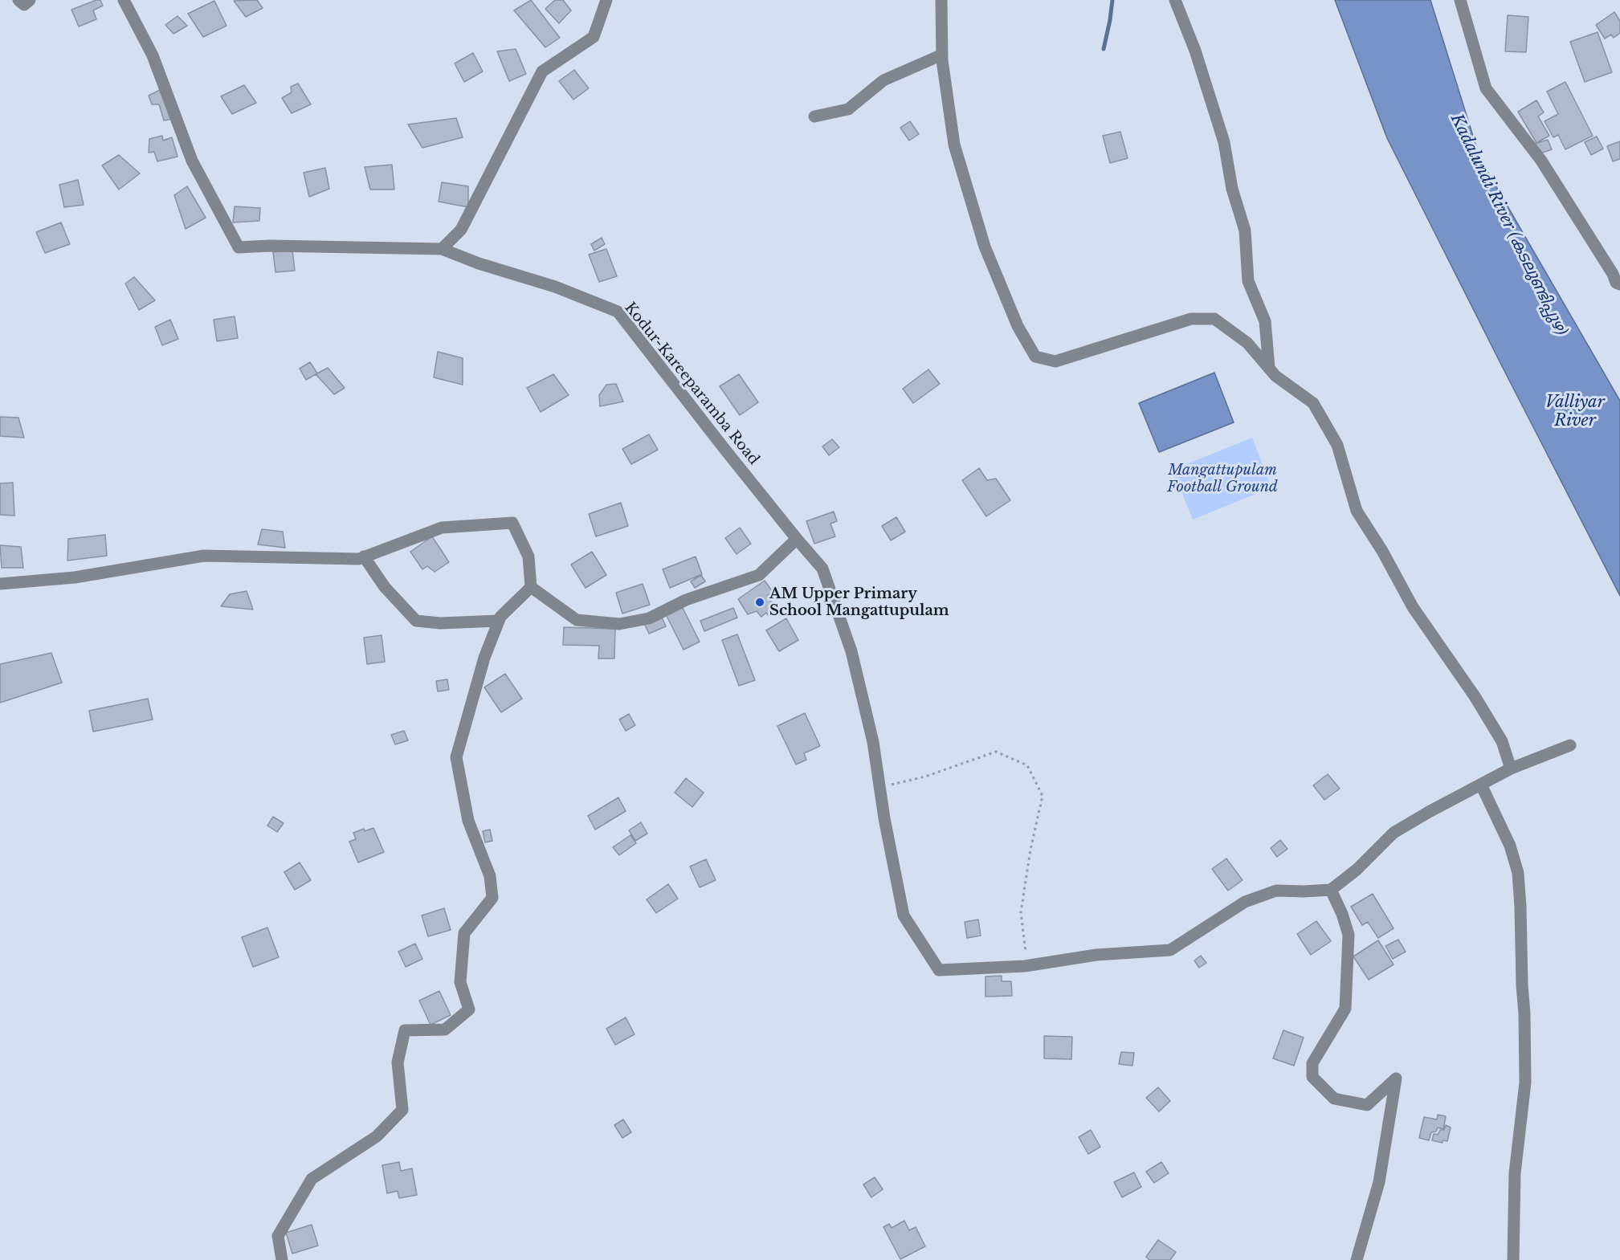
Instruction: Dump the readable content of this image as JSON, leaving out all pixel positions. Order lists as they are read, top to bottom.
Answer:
{
  "streets": {
    "street": ["Kodur-Kareeparamba Road"]
  },
  "water": ["Kadalundi River (കടലുണ്ടിപ്പുഴ)", "Valliyar River"],
  "parks": ["Mangattupulam Football Ground"],
  "places": ["AM Upper Primary School Mangattupulam"]
}
